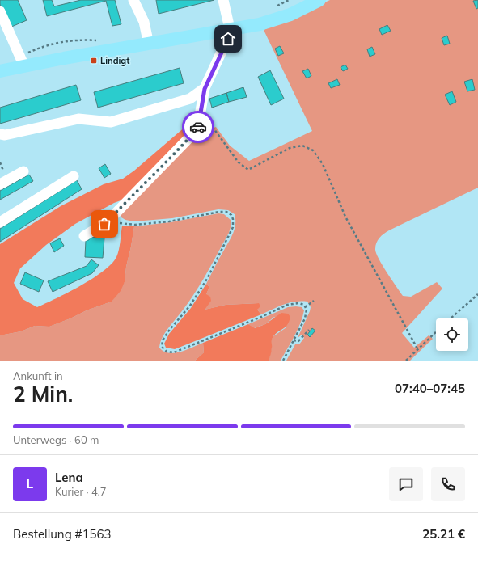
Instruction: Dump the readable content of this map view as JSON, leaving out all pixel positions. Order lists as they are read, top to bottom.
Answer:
{
  "places": {
    "transit": ["Lindigt"]
  },
  "page": {
    "heading": ["2 Min.", "Ankunft in", "07:40–07:45"],
    "panel": [
      "Lena",
      "Kurier · 4.7",
      "Bestellung #1563",
      "25.21 €"
    ],
    "bar": "Unterwegs · 60 m",
    "round": "L"
  }
}
